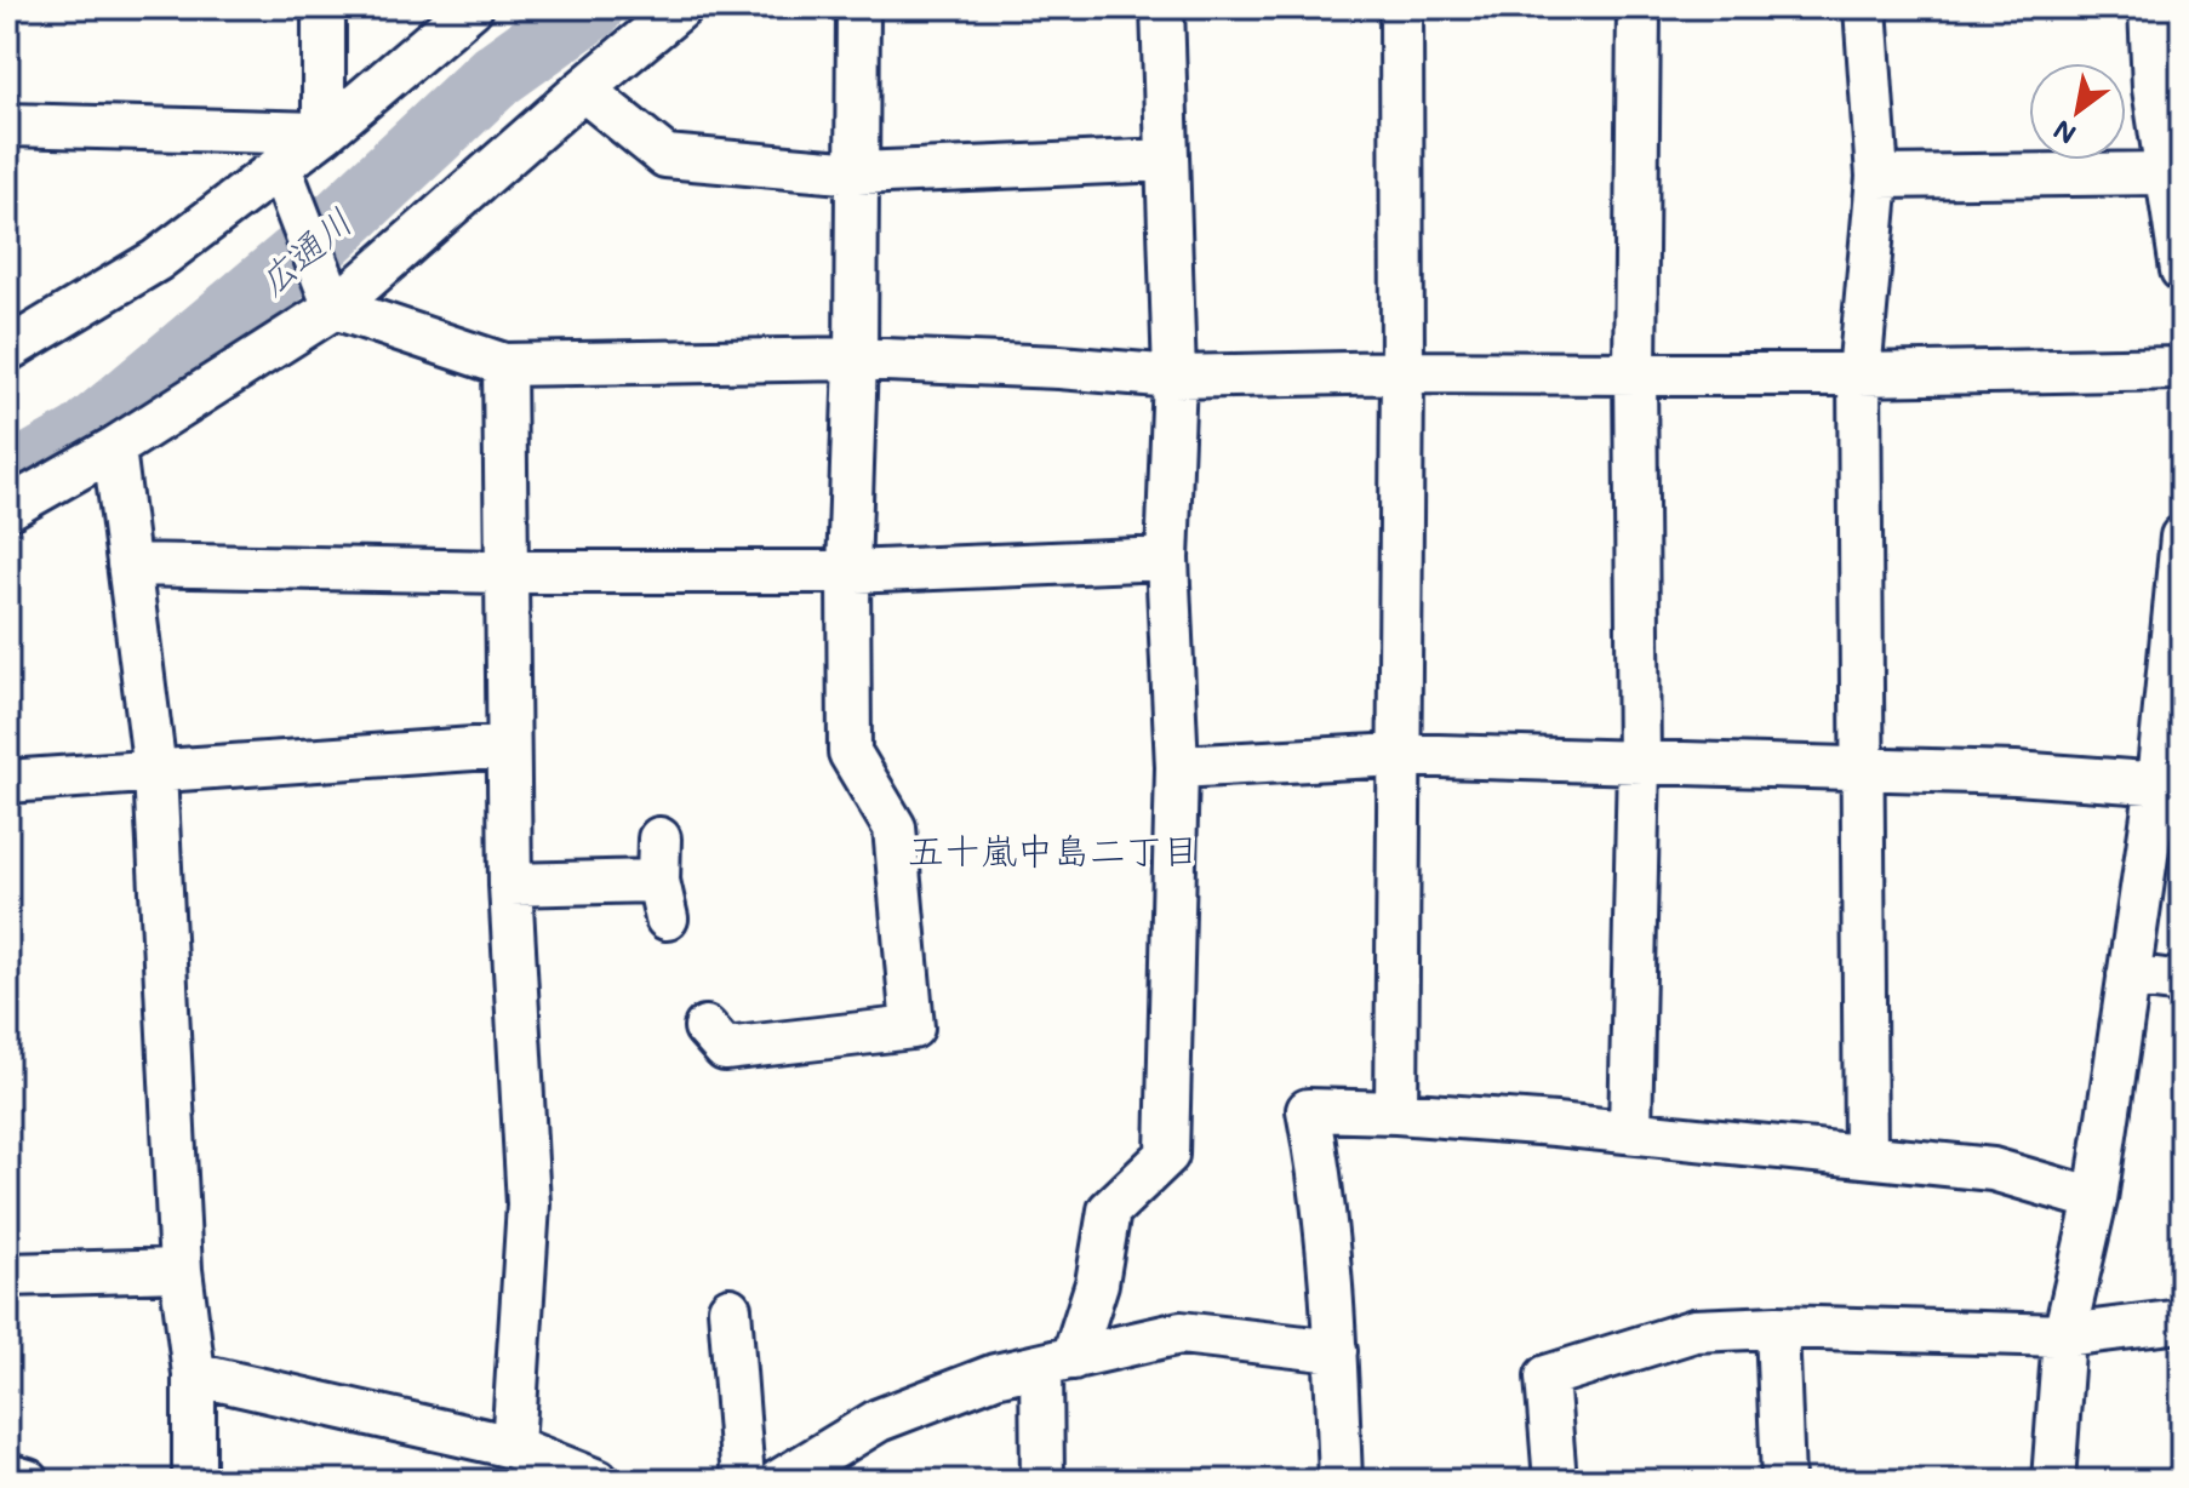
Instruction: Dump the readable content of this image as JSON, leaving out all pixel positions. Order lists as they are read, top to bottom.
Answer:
{
  "districts": ["五十嵐中島二丁目"],
  "water": ["広通川"],
  "north": "bottom left"
}
